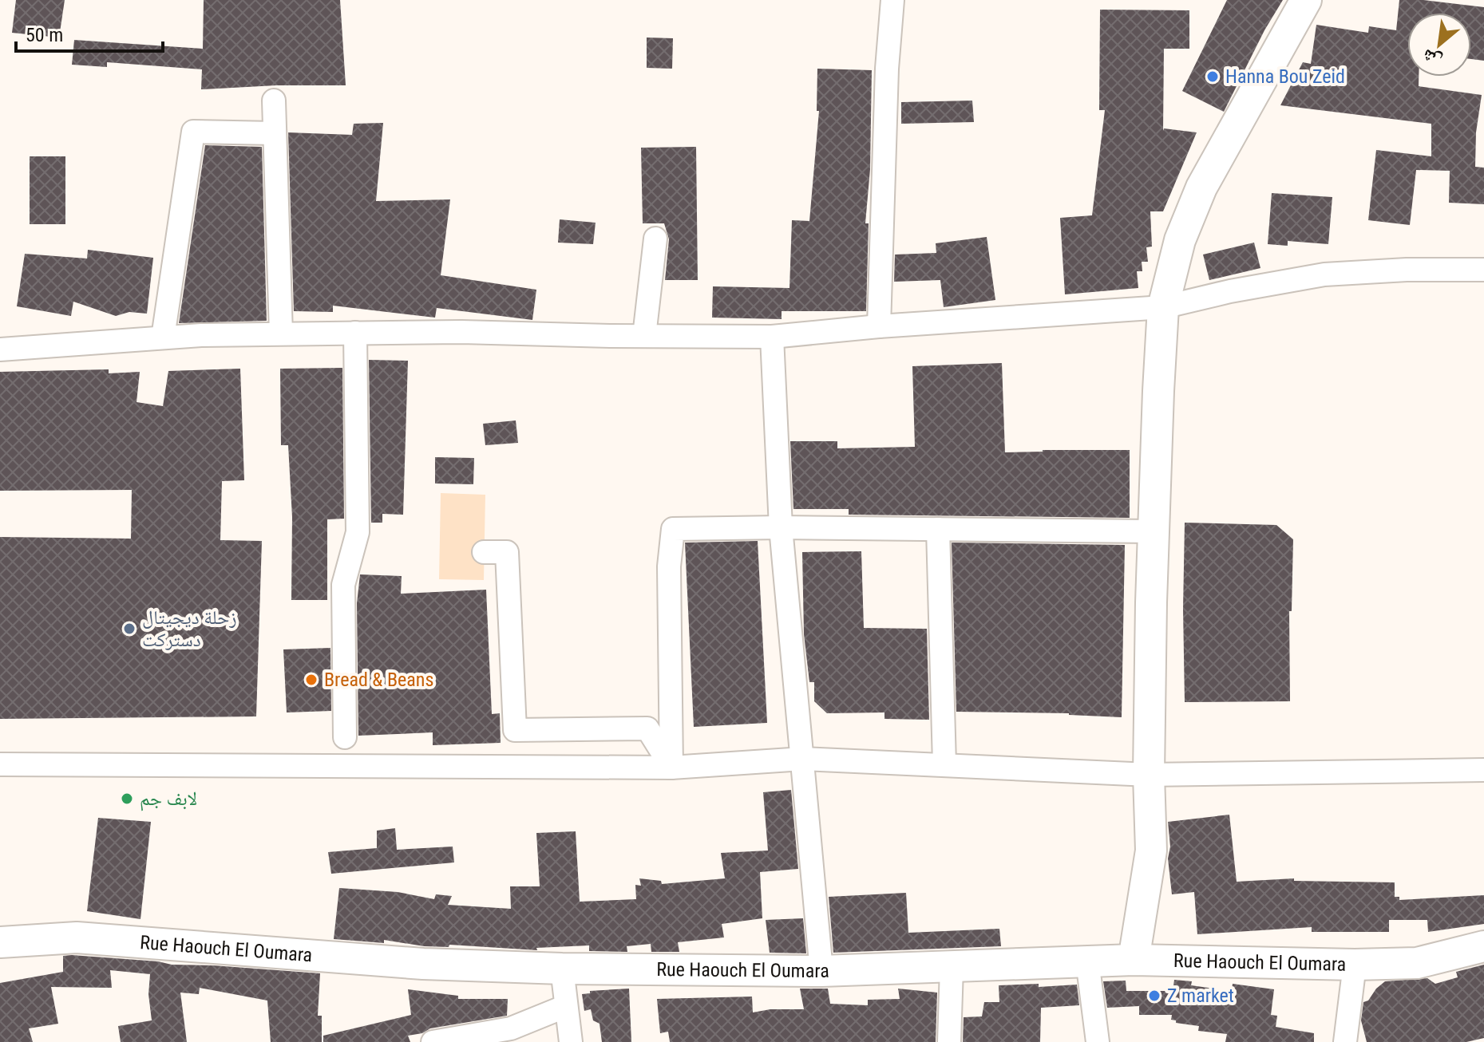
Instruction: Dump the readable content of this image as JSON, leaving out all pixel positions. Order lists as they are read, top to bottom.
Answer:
{
  "streets": {
    "main road": ["Rue Haouch El Oumara"]
  },
  "places": [
    "Hanna Bou Zeid",
    "زحلة ديجيتال دستركت",
    "Bread & Beans",
    "لابف جم",
    "Z market"
  ],
  "scale_bar": "50 m",
  "north": "bottom left"
}
